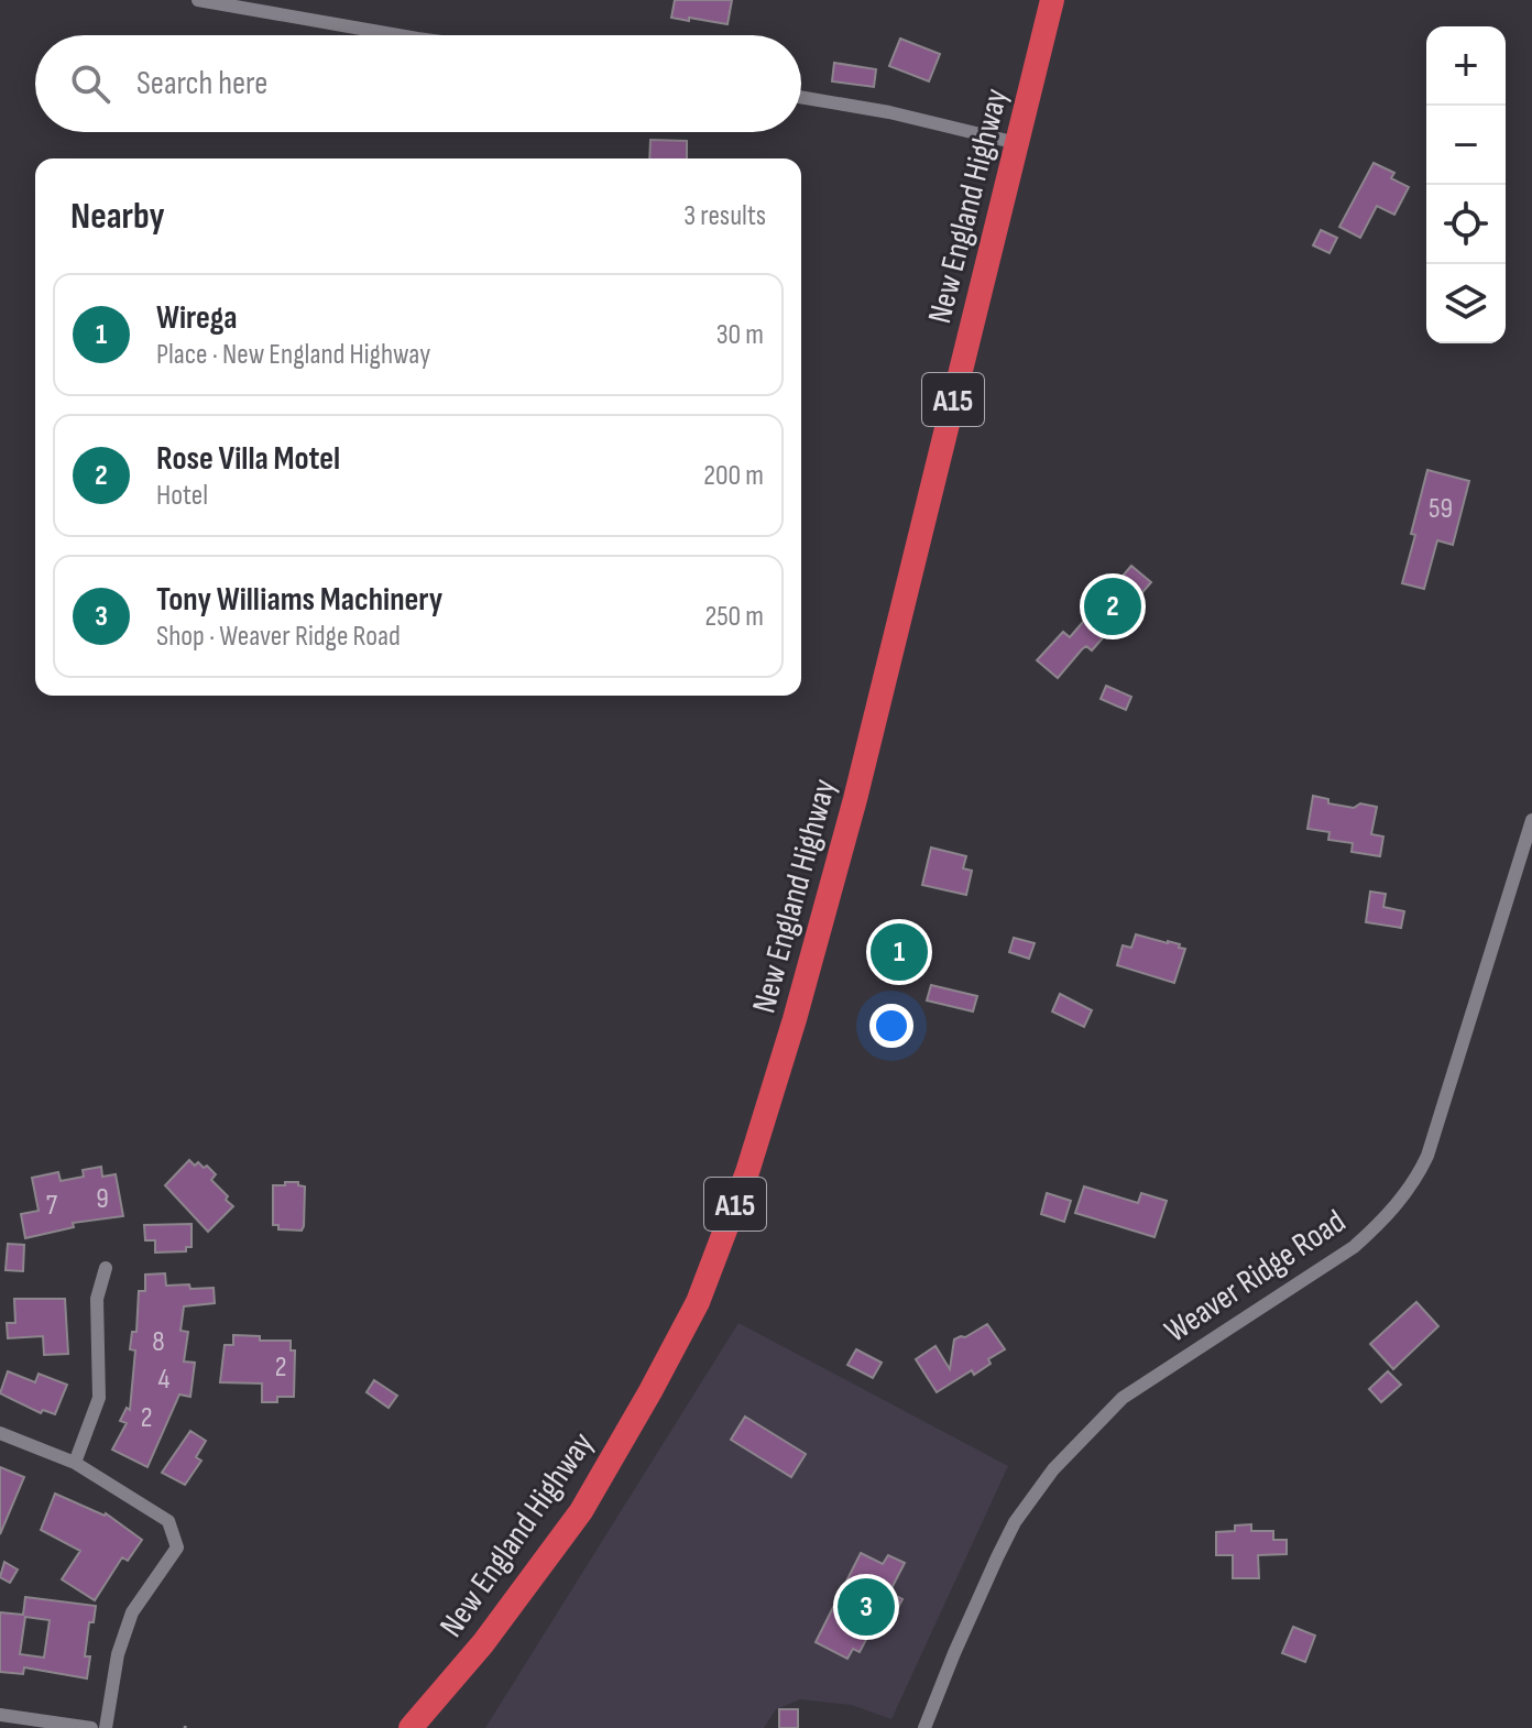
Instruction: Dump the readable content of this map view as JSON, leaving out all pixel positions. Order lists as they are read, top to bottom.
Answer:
{
  "streets": {
    "highway": ["New England Highway", "A15"],
    "street": ["Weaver Ridge Road"]
  },
  "house_numbers": [
    "59",
    "9",
    "7",
    "8",
    "2",
    "4",
    "2"
  ],
  "page": {
    "map_buttons": ["+", "−"],
    "search": "Search here",
    "heading": ["Nearby", "3 results"],
    "list": [
      {
        "mark": "1",
        "name": "Wirega",
        "note": "Place · New England Highway",
        "value": "30 m"
      },
      {
        "mark": "2",
        "name": "Rose Villa Motel",
        "note": "Hotel",
        "value": "200 m"
      },
      {
        "mark": "3",
        "name": "Tony Williams Machinery",
        "note": "Shop · Weaver Ridge Road",
        "value": "250 m"
      }
    ],
    "pins": ["2", "1", "3"]
  }
}
